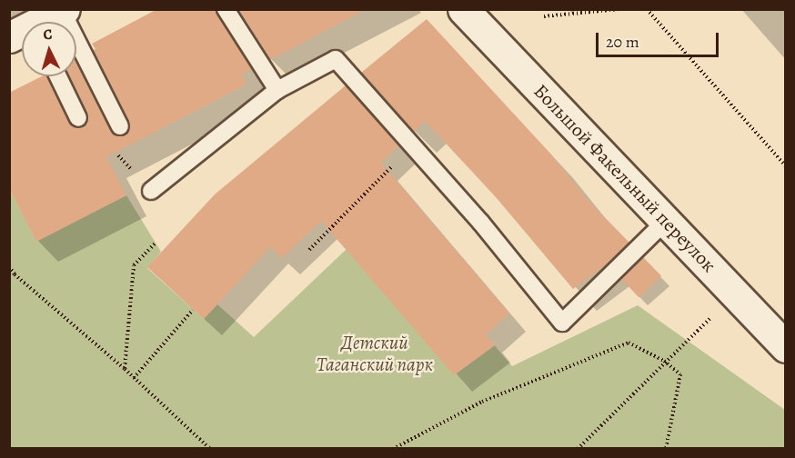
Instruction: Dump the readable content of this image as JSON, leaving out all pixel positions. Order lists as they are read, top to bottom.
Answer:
{
  "streets": {
    "street": ["Большой Факельный переулок"]
  },
  "parks": ["Детский Таганский парк"],
  "scale_bar": "20 m",
  "north": "top"
}
